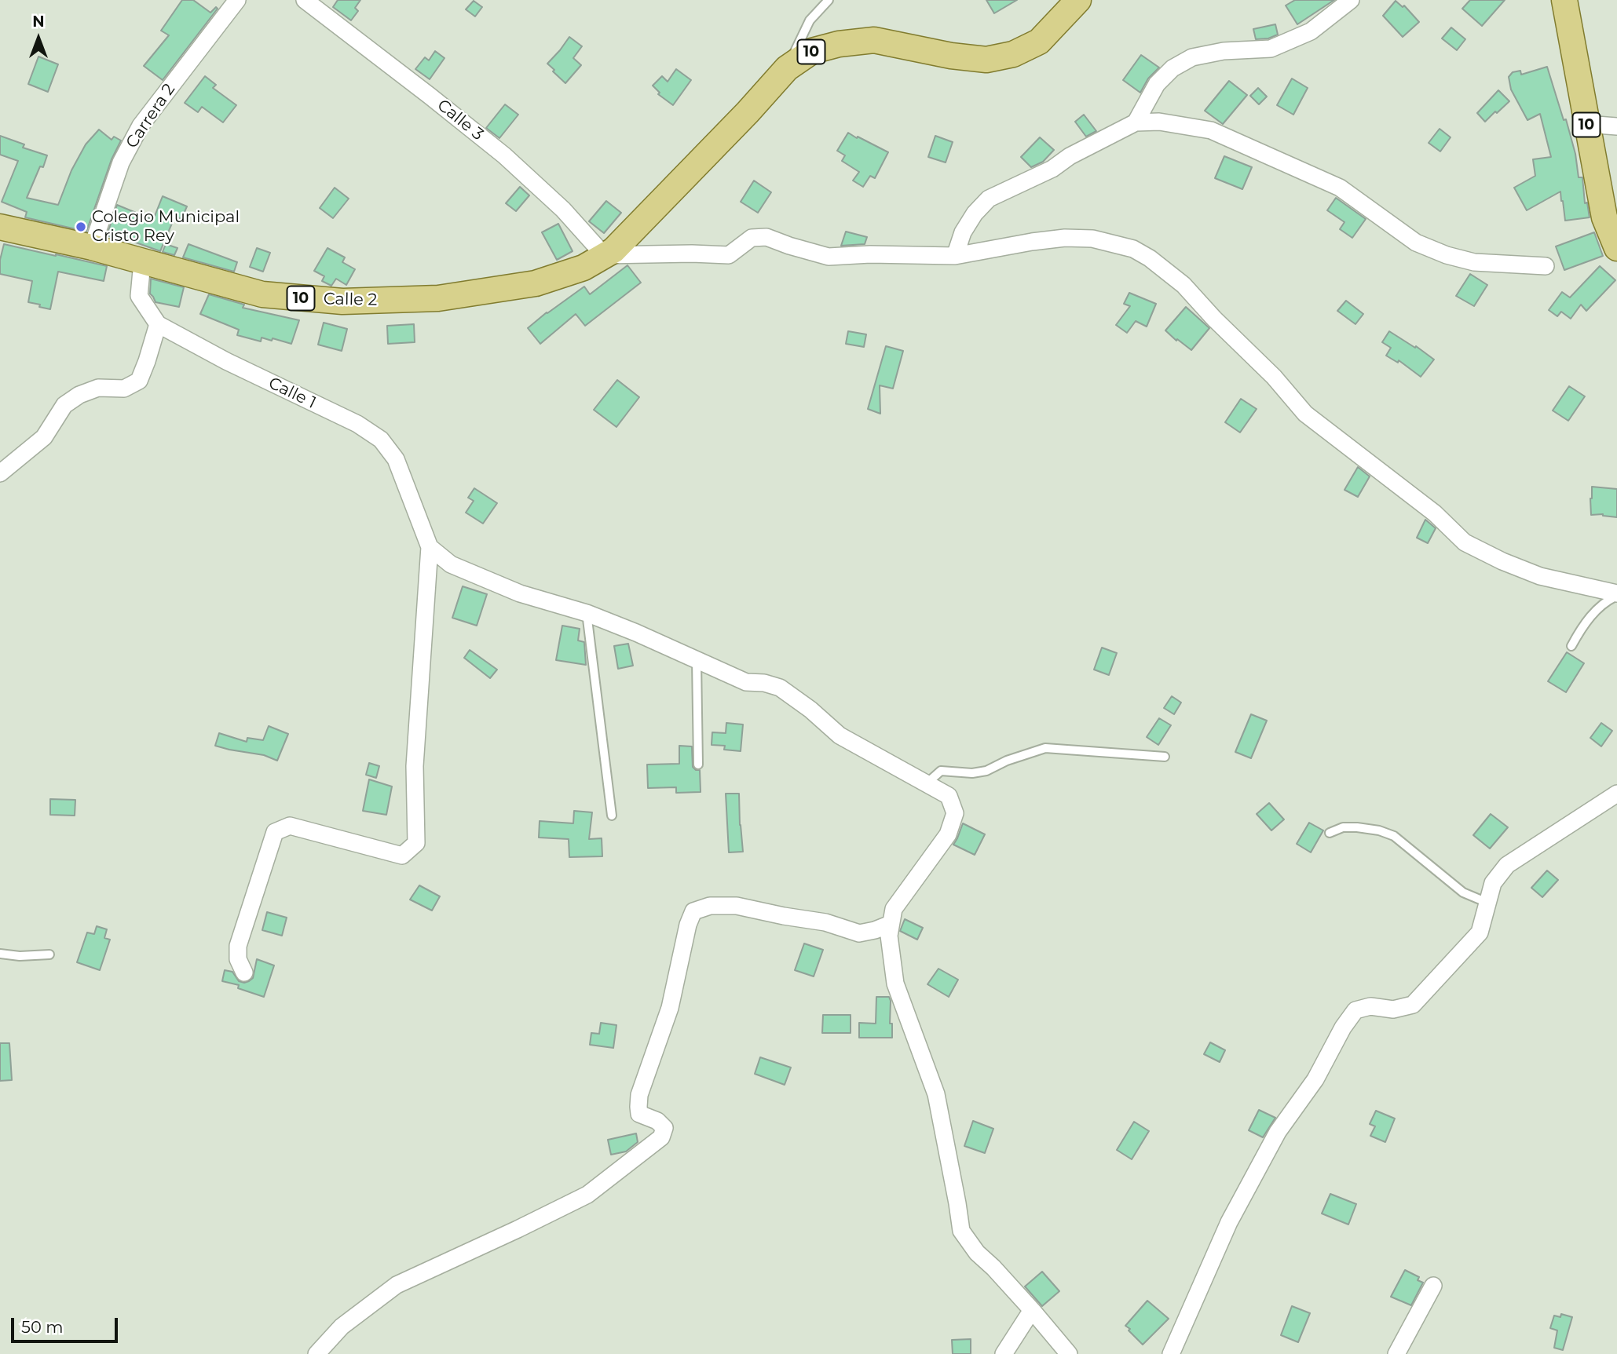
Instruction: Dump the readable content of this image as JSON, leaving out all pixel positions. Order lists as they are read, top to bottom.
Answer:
{
  "streets": {
    "main road": ["10", "Calle 2"],
    "street": ["Carrera 2", "Calle 3", "Calle 1"]
  },
  "crossings": [
    ["10", "Calle 3"],
    ["10", "Calle 2"],
    ["Carrera 2", "Calle 2"],
    ["Calle 3", "Calle 2"],
    ["Calle 2", "Calle 1"]
  ],
  "places": ["Colegio Municipal Cristo Rey"],
  "scale_bar": "50 m",
  "north": "top"
}
